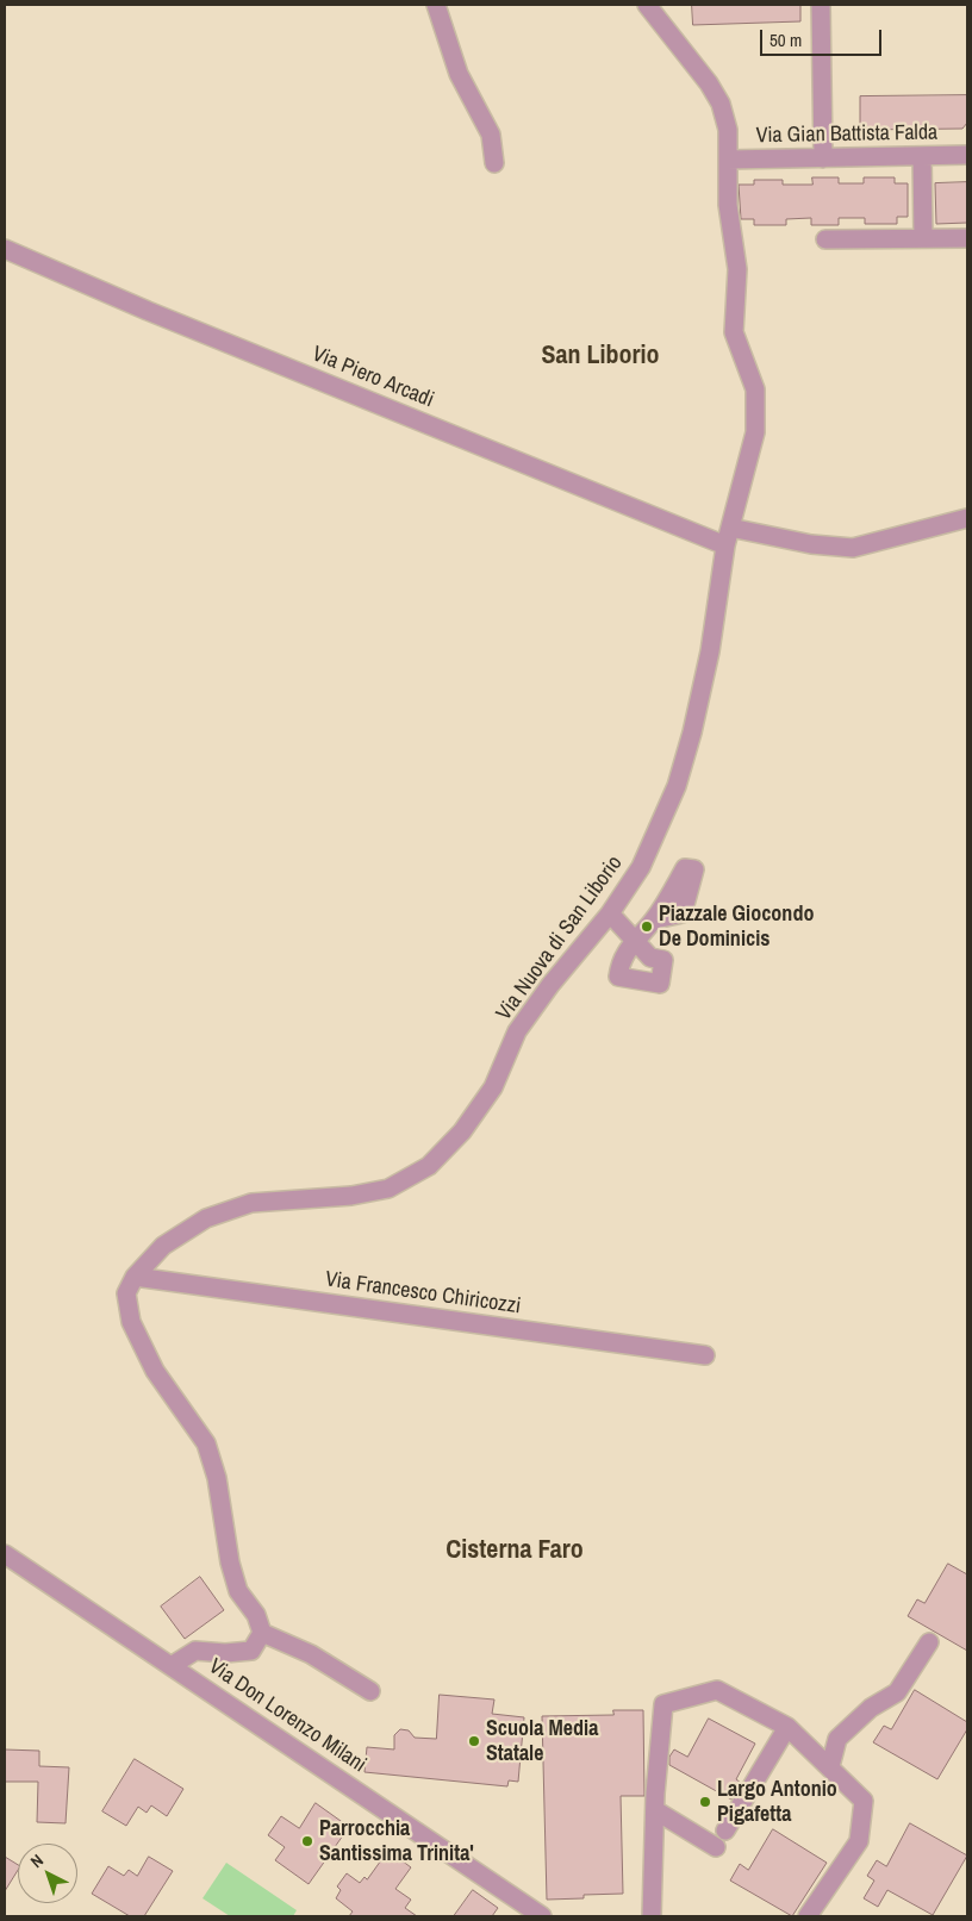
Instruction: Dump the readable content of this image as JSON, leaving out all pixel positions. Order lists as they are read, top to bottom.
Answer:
{
  "streets": {
    "street": [
      "Via Gian Battista Falda",
      "Via Piero Arcadi",
      "Via Nuova di San Liborio",
      "Via Francesco Chiricozzi",
      "Via Don Lorenzo Milani"
    ]
  },
  "crossings": [
    ["Via Gian Battista Falda", "Via Nuova di San Liborio"],
    ["Via Piero Arcadi", "Via Nuova di San Liborio"],
    ["Via Nuova di San Liborio", "Via Francesco Chiricozzi"]
  ],
  "districts": ["San Liborio", "Cisterna Faro"],
  "places": [
    "Piazzale Giocondo De Dominicis",
    "Scuola Media Statale",
    "Largo Antonio Pigafetta",
    "Parrocchia Santissima Trinita'"
  ],
  "scale_bar": "50 m",
  "north": "top left"
}
